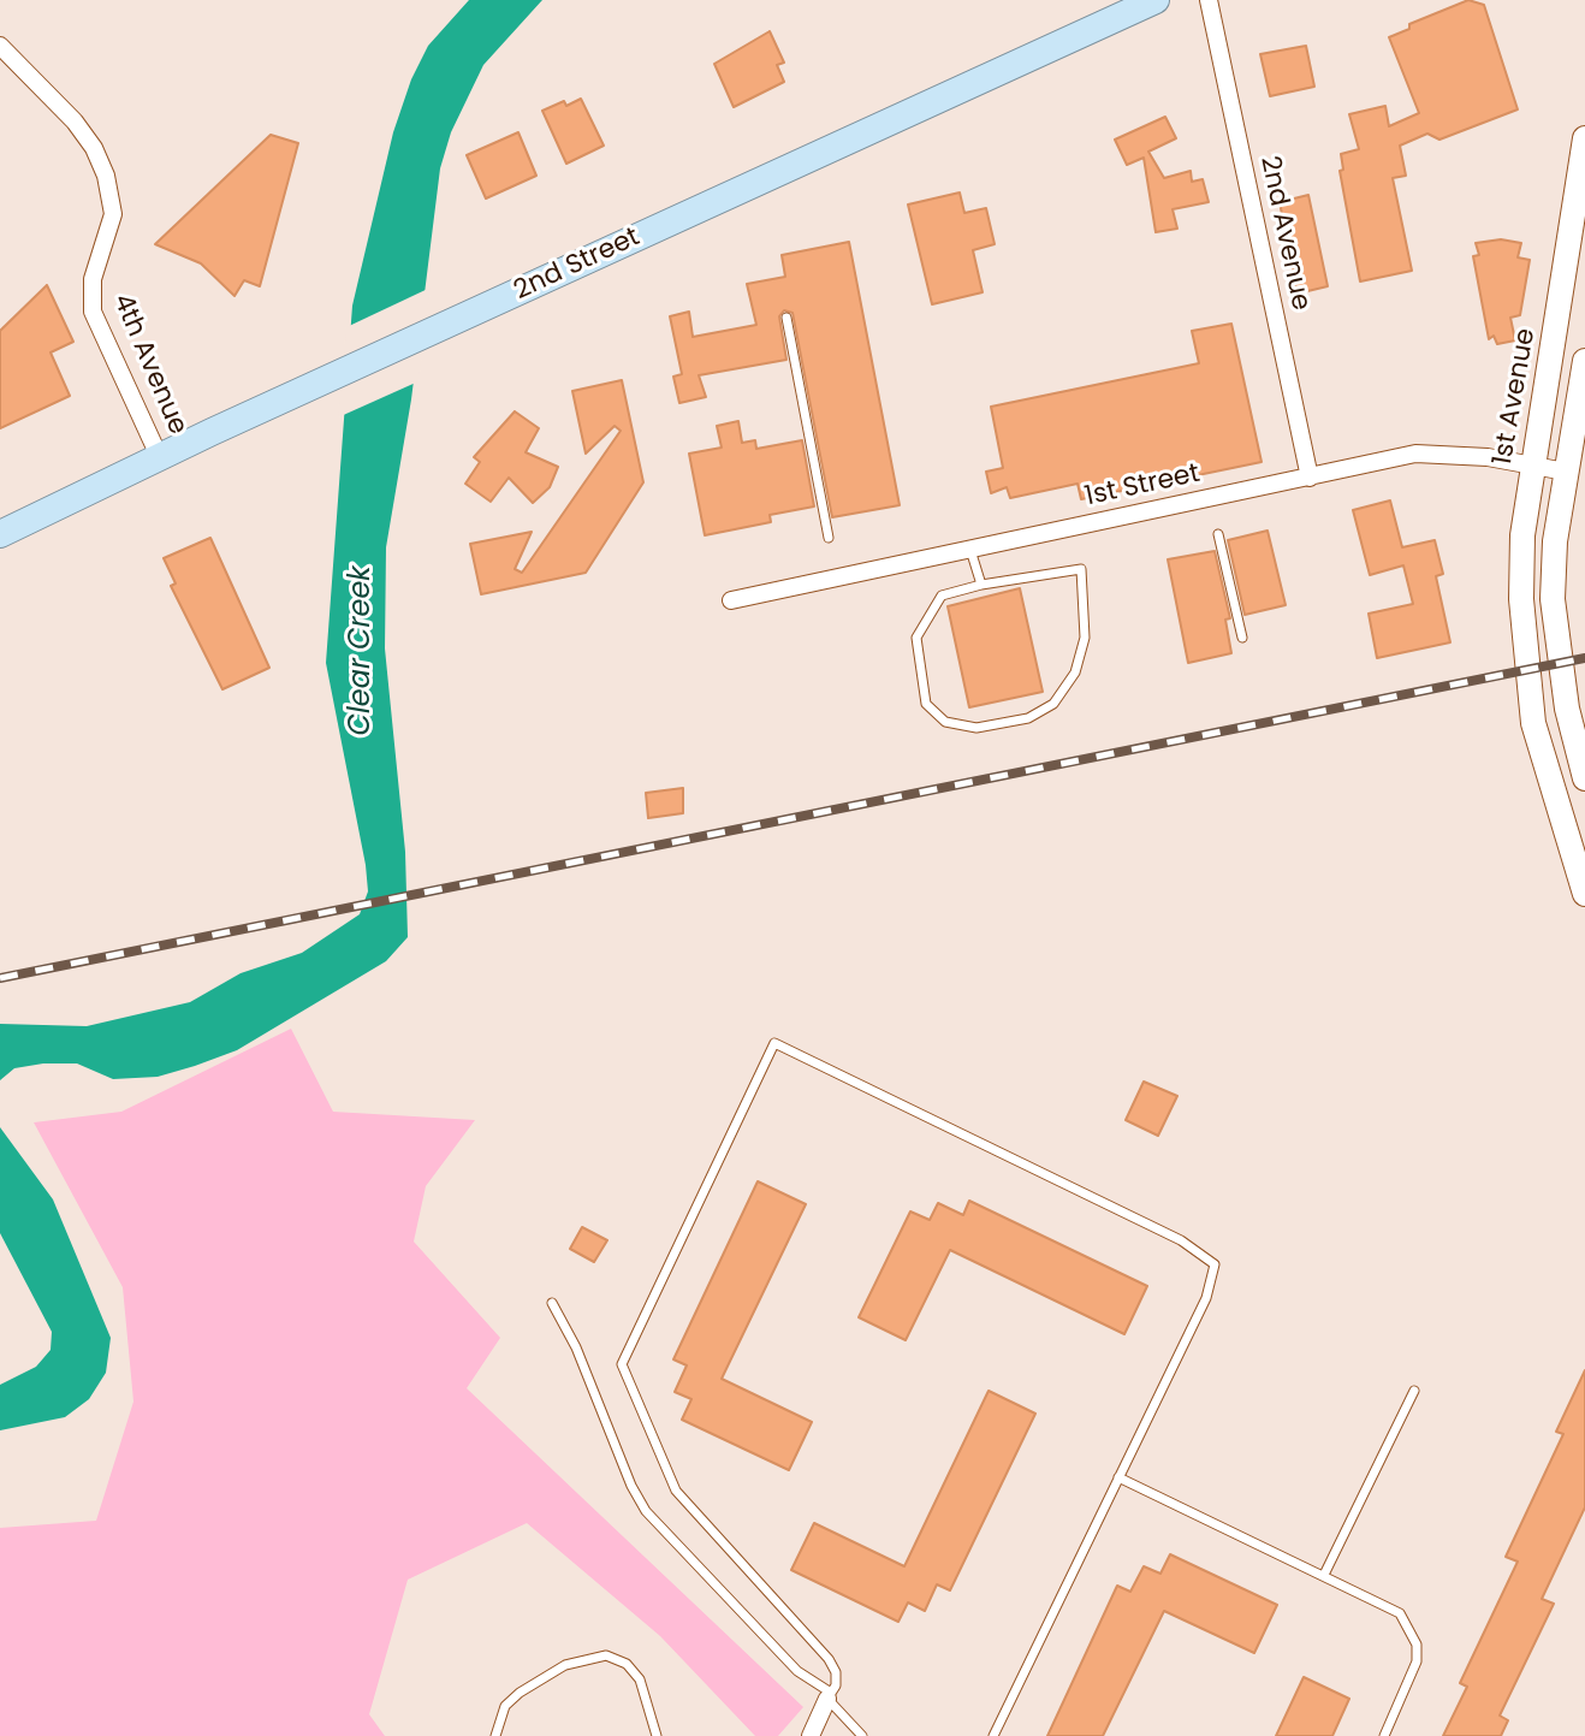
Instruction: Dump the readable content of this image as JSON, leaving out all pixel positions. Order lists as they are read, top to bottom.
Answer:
{
  "streets": {
    "main road": ["2nd Street", "1st Avenue"],
    "street": ["2nd Avenue", "4th Avenue", "1st Street"]
  },
  "crossings": [
    ["2nd Avenue", "1st Street"],
    ["2nd Street", "4th Avenue"],
    ["1st Avenue", "1st Street"]
  ],
  "water": ["Clear Creek"]
}
